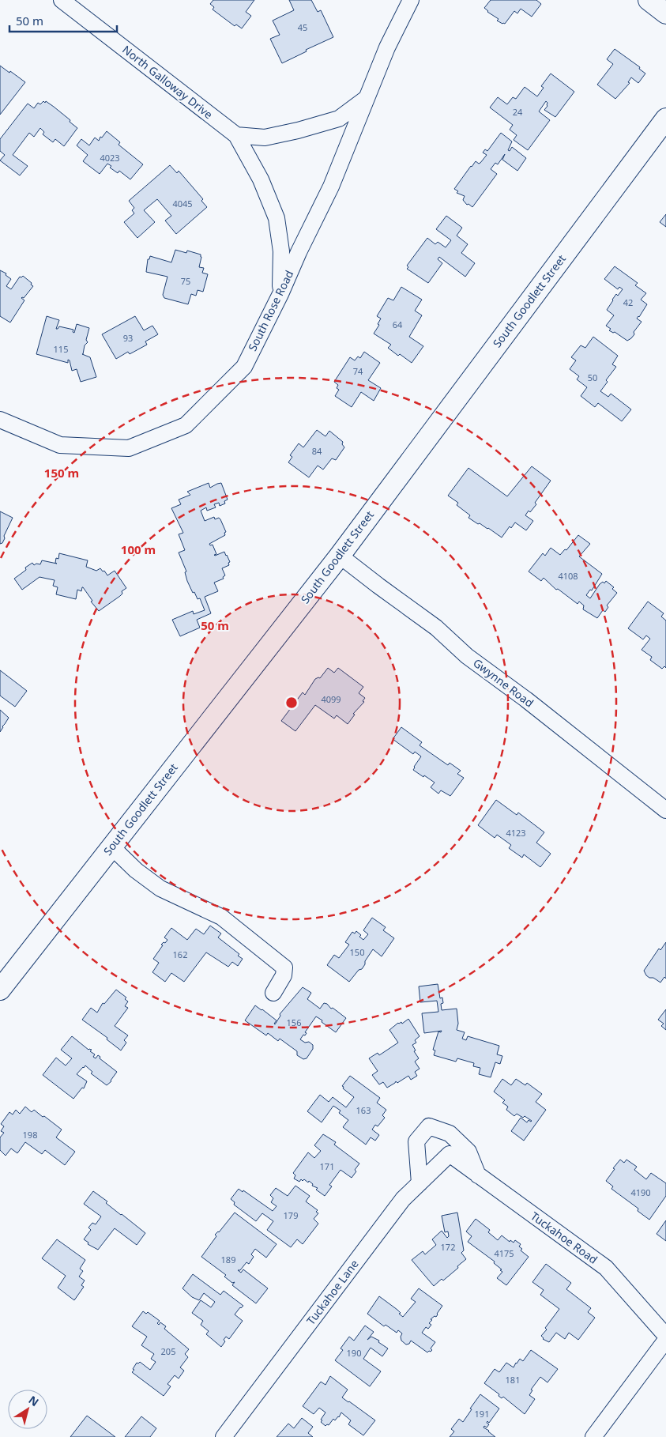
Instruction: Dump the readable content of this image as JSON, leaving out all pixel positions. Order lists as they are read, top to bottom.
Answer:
{
  "streets": {
    "main road": ["South Goodlett Street"],
    "street": [
      "North Galloway Drive",
      "South Rose Road",
      "Gwynne Road",
      "Tuckahoe Road",
      "Tuckahoe Lane"
    ]
  },
  "crossings": [
    ["North Galloway Drive", "South Rose Road"],
    ["South Goodlett Street", "Gwynne Road"],
    ["Tuckahoe Road", "Tuckahoe Lane"]
  ],
  "house_numbers": [
    "45",
    "24",
    "4023",
    "4045",
    "75",
    "42",
    "64",
    "93",
    "115",
    "74",
    "50",
    "84",
    "4108",
    "4099",
    "4123",
    "150",
    "162",
    "156",
    "163",
    "198",
    "171",
    "4190",
    "179",
    "172",
    "4175",
    "189",
    "205",
    "190",
    "181",
    "191"
  ],
  "scale_bar": "50 m",
  "north": "top right",
  "rings": ["150 m", "100 m", "50 m"]
}
